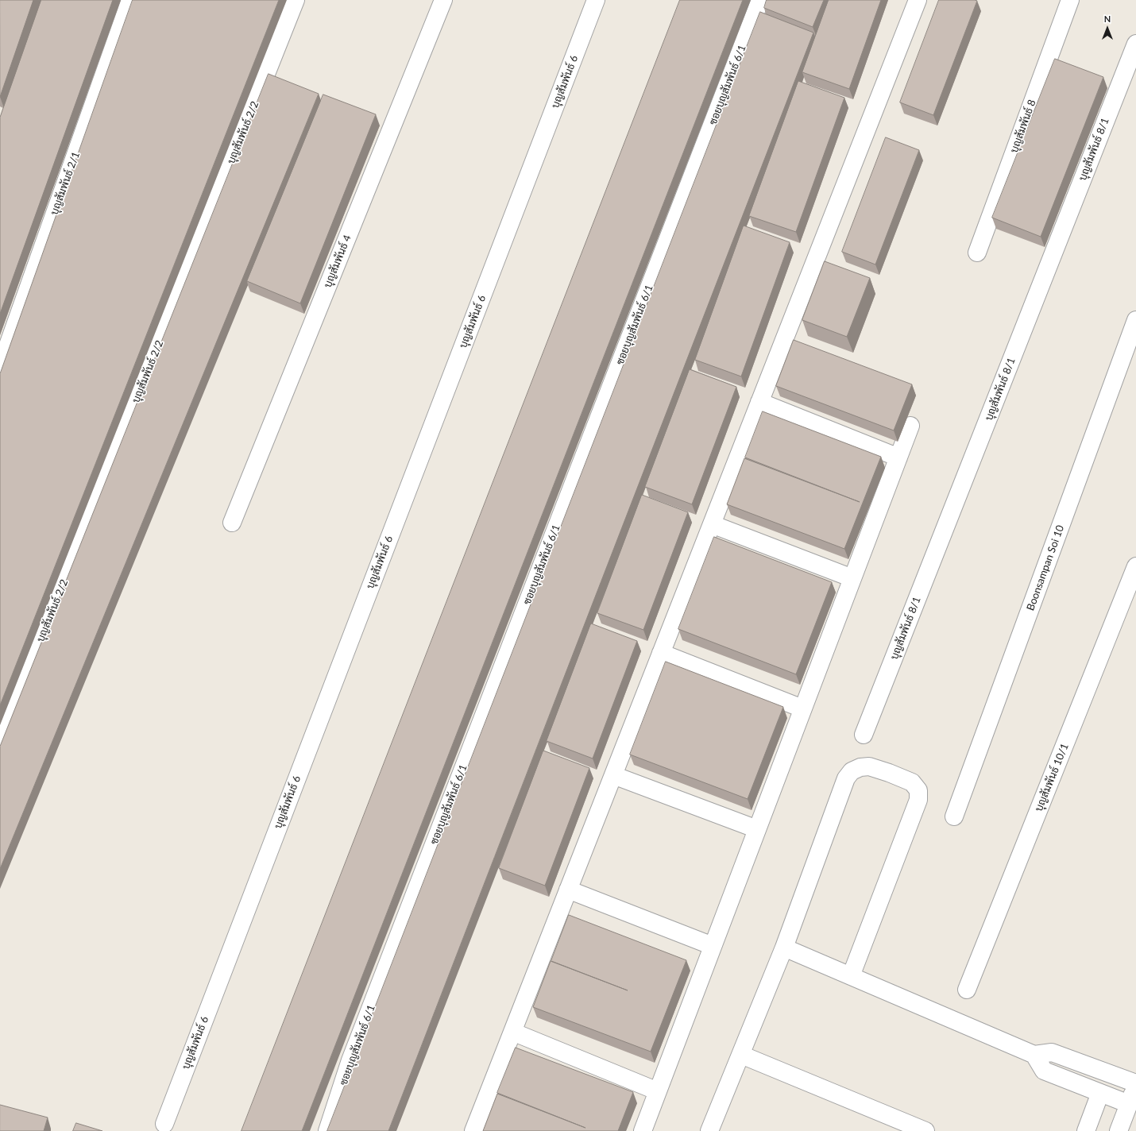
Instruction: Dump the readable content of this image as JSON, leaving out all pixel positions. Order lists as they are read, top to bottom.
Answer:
{
  "streets": {
    "street": [
      "บุญสัมพันธ์ 6",
      "ซอยบุญสัมพันธ์ 6/1",
      "บุญสัมพันธ์ 8",
      "บุญสัมพันธ์ 2/2",
      "บุญสัมพันธ์ 8/1",
      "บุญสัมพันธ์ 2/1",
      "บุญสัมพันธ์ 4",
      "Boonsampan Soi 10",
      "บุญสัมพันธ์ 10/1"
    ]
  },
  "north": "top"
}
